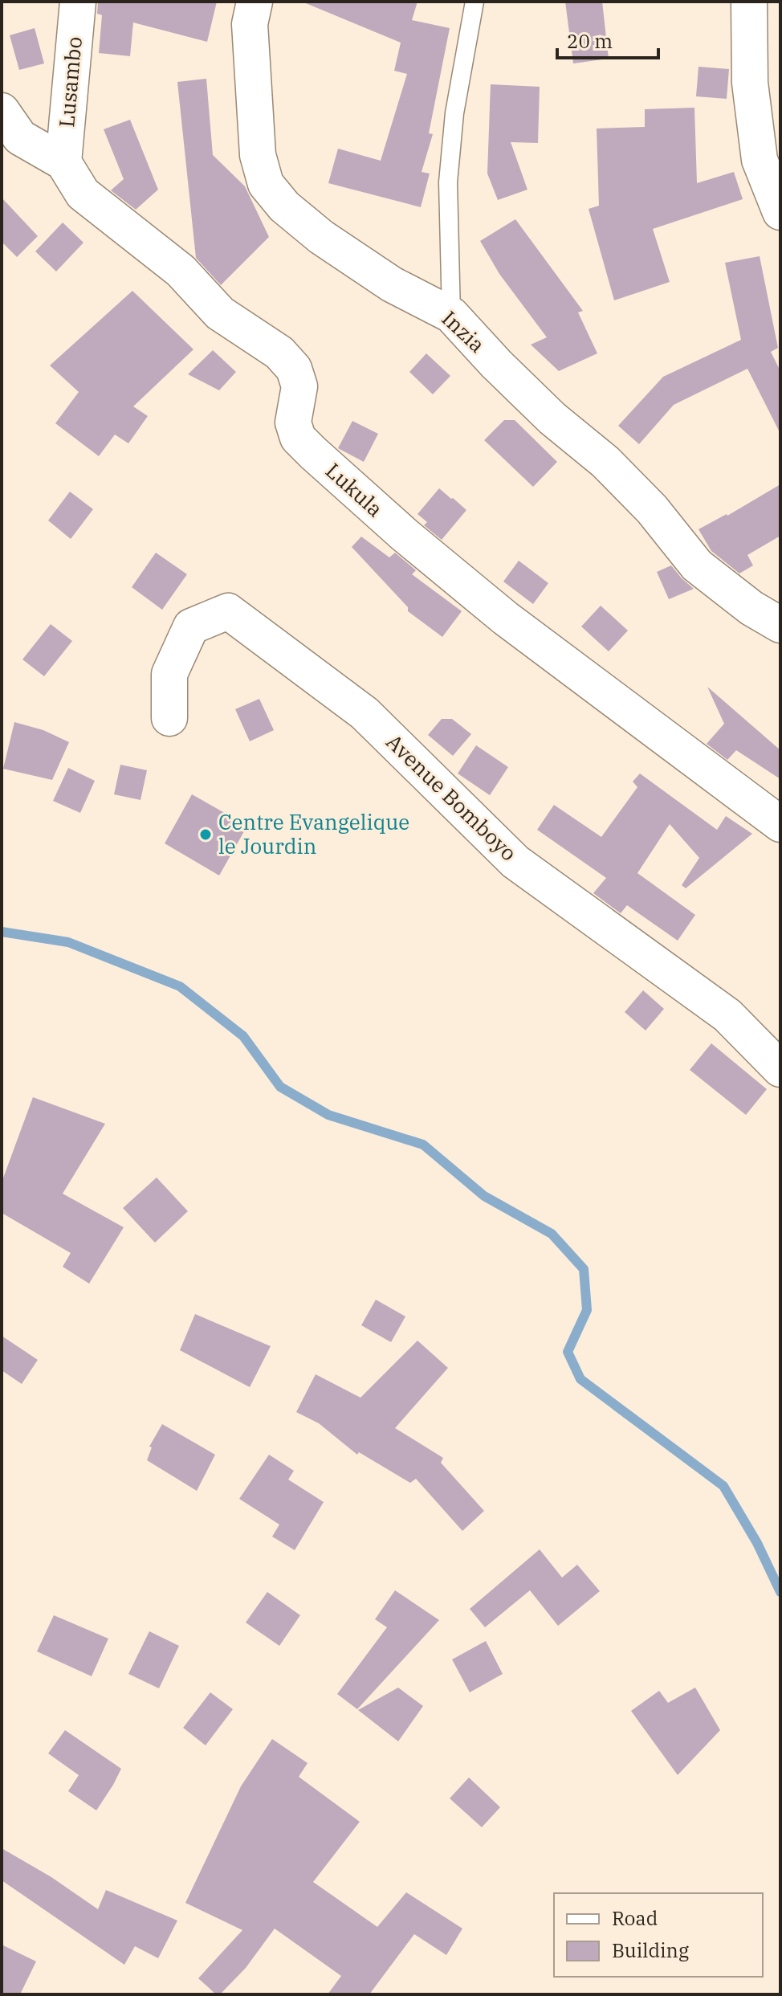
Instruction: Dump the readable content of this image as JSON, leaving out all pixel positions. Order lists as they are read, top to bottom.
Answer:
{
  "streets": {
    "street": [
      "Lusambo",
      "Inzia",
      "Lukula",
      "Avenue Bomboyo"
    ]
  },
  "crossings": [
    ["Lusambo", "Lukula"]
  ],
  "places": ["Centre Evangelique le Jourdin"],
  "legend": ["Road", "Building"],
  "scale_bar": "20 m"
}
